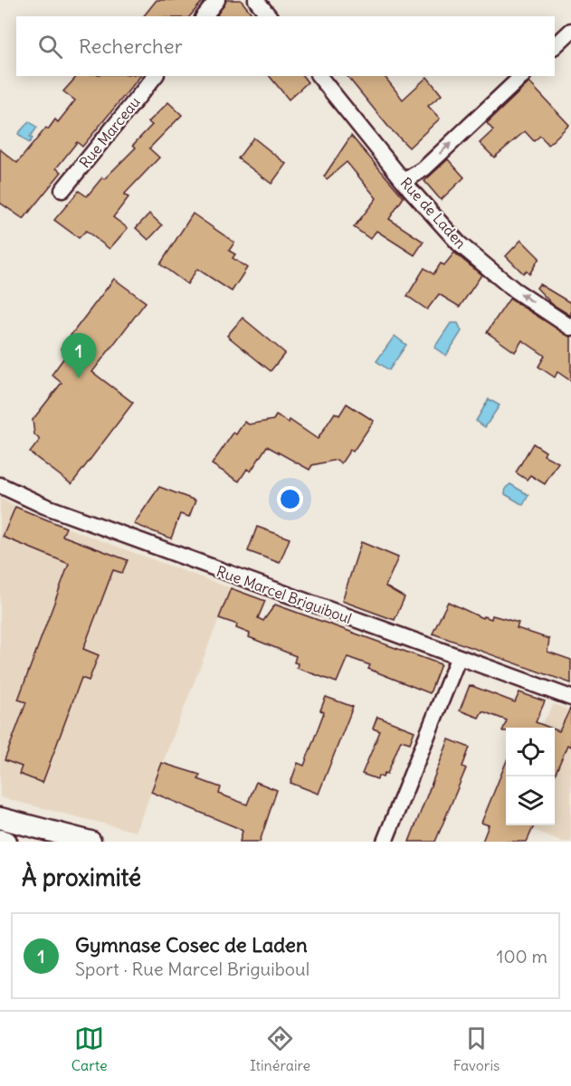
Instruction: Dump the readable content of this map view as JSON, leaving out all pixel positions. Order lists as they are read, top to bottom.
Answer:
{
  "streets": {
    "street": ["Rue Marceau", "Rue de Laden", "Rue Marcel Briguiboul"]
  },
  "one_way": ["Rue de Laden"],
  "page": {
    "search": "Rechercher",
    "pins": "1",
    "heading": "À proximité",
    "list": [
      {
        "mark": "1",
        "name": "Gymnase Cosec de Laden",
        "note": "Sport · Rue Marcel Briguiboul",
        "value": "100 m"
      }
    ],
    "nav": ["Carte", "Itinéraire", "Favoris"]
  }
}
